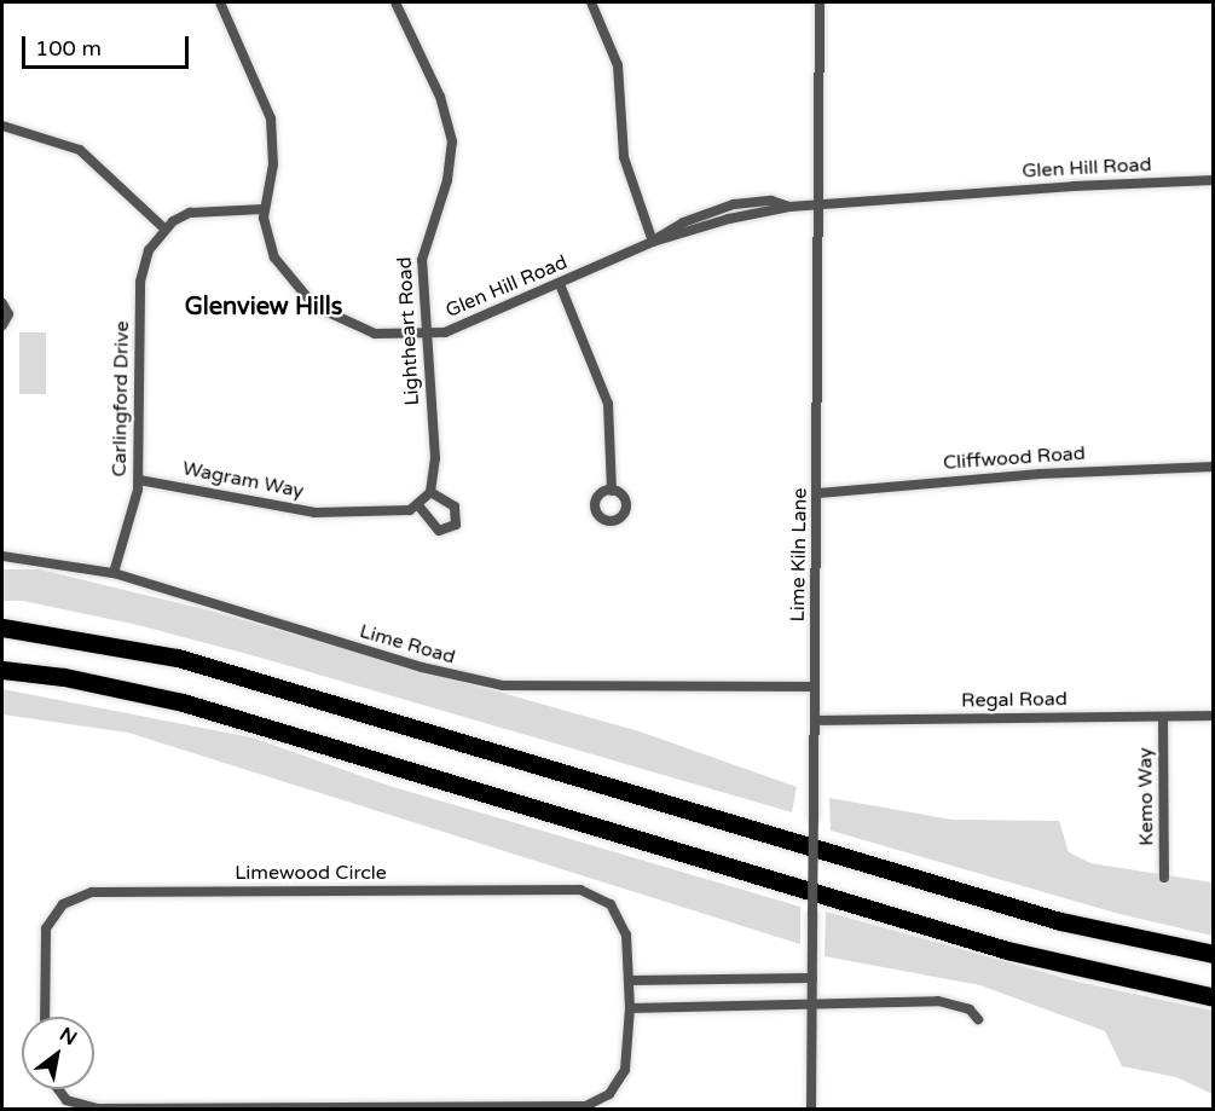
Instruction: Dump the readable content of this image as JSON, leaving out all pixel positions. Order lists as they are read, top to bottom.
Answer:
{
  "streets": {
    "street": [
      "Glen Hill Road",
      "Lightheart Road",
      "Carlingford Drive",
      "Cliffwood Road",
      "Wagram Way",
      "Lime Kiln Lane",
      "Lime Road",
      "Regal Road",
      "Kemo Way",
      "Limewood Circle"
    ]
  },
  "crossings": [
    ["Glen Hill Road", "Lightheart Road"],
    ["Glen Hill Road", "Lime Kiln Lane"],
    ["Lightheart Road", "Wagram Way"],
    ["Carlingford Drive", "Wagram Way"],
    ["Carlingford Drive", "Lime Road"],
    ["Cliffwood Road", "Lime Kiln Lane"],
    ["Lime Kiln Lane", "Lime Road"],
    ["Lime Kiln Lane", "Regal Road"],
    ["Regal Road", "Kemo Way"]
  ],
  "districts": ["Glenview Hills"],
  "scale_bar": "100 m",
  "north": "top right"
}
